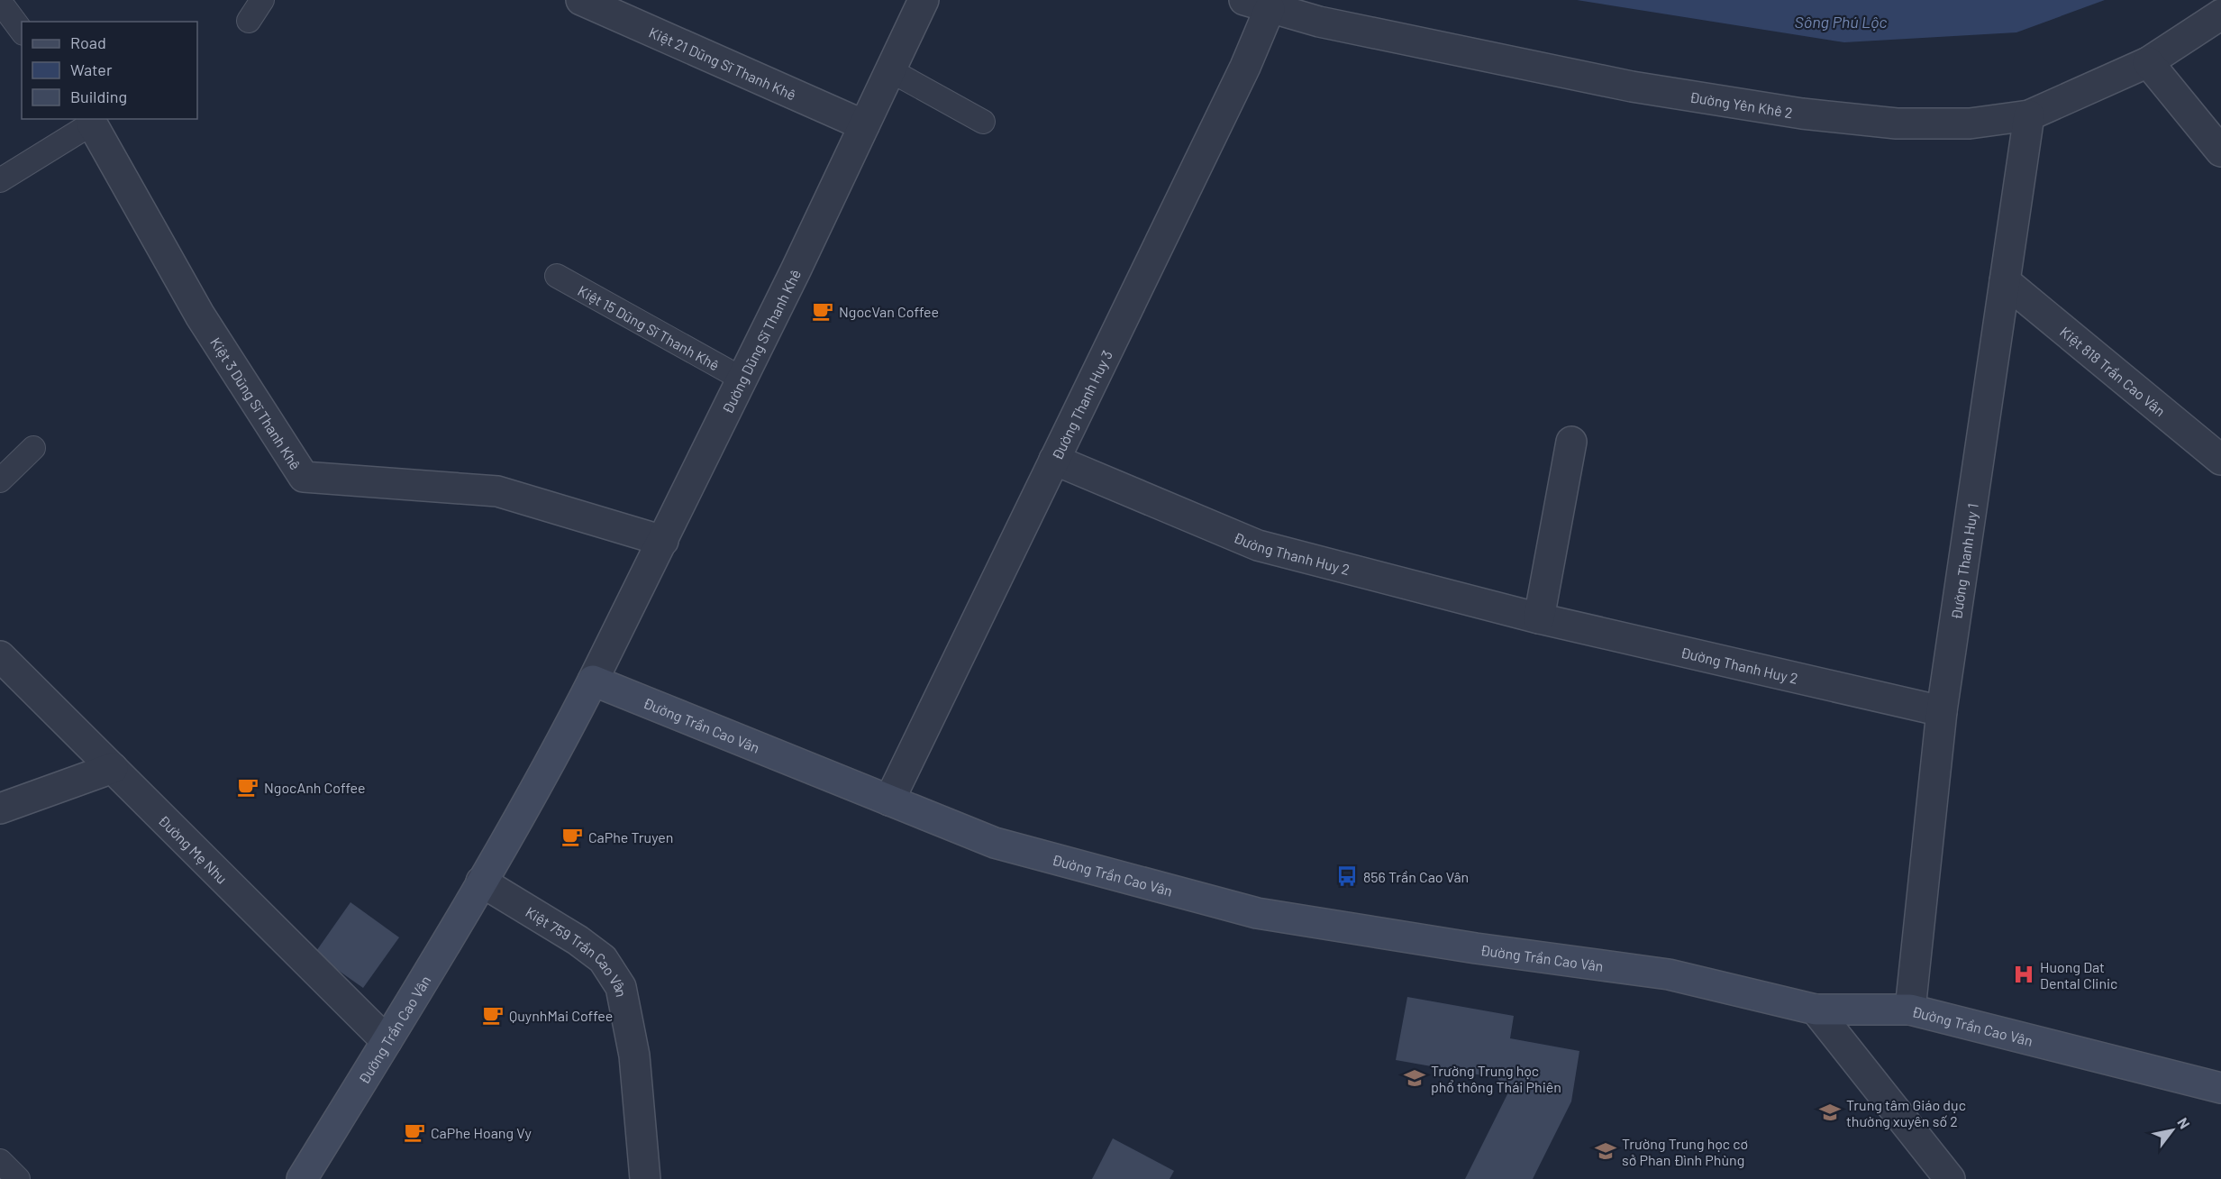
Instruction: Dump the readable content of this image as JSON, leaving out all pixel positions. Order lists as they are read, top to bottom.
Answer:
{
  "streets": {
    "main road": ["Đường Trần Cao Vân"],
    "street": [
      "Kiệt 21 Dũng Sĩ Thanh Khê",
      "Đường Yên Khê 2",
      "Đường Dũng Sĩ Thanh Khê",
      "Kiệt 818 Trần Cao Vân",
      "Kiệt 3 Dũng Sĩ Thanh Khê",
      "Đường Thanh Huy 3",
      "Đường Thanh Huy 2",
      "Đường Thanh Huy 1",
      "Đường Mẹ Nhu",
      "Kiệt 759 Trần Cao Vân"
    ],
    "lane": ["Kiệt 15 Dũng Sĩ Thanh Khê"]
  },
  "crossings": [
    ["Kiệt 21 Dũng Sĩ Thanh Khê", "Đường Dũng Sĩ Thanh Khê"],
    ["Đường Yên Khê 2", "Đường Thanh Huy 3"],
    ["Đường Yên Khê 2", "Đường Thanh Huy 1"],
    ["Kiệt 15 Dũng Sĩ Thanh Khê", "Đường Dũng Sĩ Thanh Khê"],
    ["Đường Dũng Sĩ Thanh Khê", "Kiệt 3 Dũng Sĩ Thanh Khê"],
    ["Đường Dũng Sĩ Thanh Khê", "Đường Trần Cao Vân"],
    ["Kiệt 818 Trần Cao Vân", "Đường Thanh Huy 1"],
    ["Đường Thanh Huy 3", "Đường Thanh Huy 2"],
    ["Đường Thanh Huy 3", "Đường Trần Cao Vân"],
    ["Đường Thanh Huy 2", "Đường Thanh Huy 1"],
    ["Đường Thanh Huy 1", "Đường Trần Cao Vân"],
    ["Đường Trần Cao Vân", "Đường Mẹ Nhu"],
    ["Đường Trần Cao Vân", "Kiệt 759 Trần Cao Vân"]
  ],
  "water": ["Sông Phú Lộc"],
  "places": {
    "cafe": [
      "NgocVan Coffee",
      "NgocAnh Coffee",
      "CaPhe Truyen",
      "QuynhMai Coffee",
      "CaPhe Hoang Vy"
    ],
    "bus stop": ["856 Trần Cao Vân"],
    "hospital": ["Huong Dat Dental Clinic"],
    "school or university": ["Trường Trung học phổ thông Thái Phiên", "Trung tâm Giáo dục thường xuyên số 2", "Trường Trung học cơ sở Phan Đình Phùng"]
  },
  "legend": ["Road", "Water", "Building"],
  "north": "top right"
}
